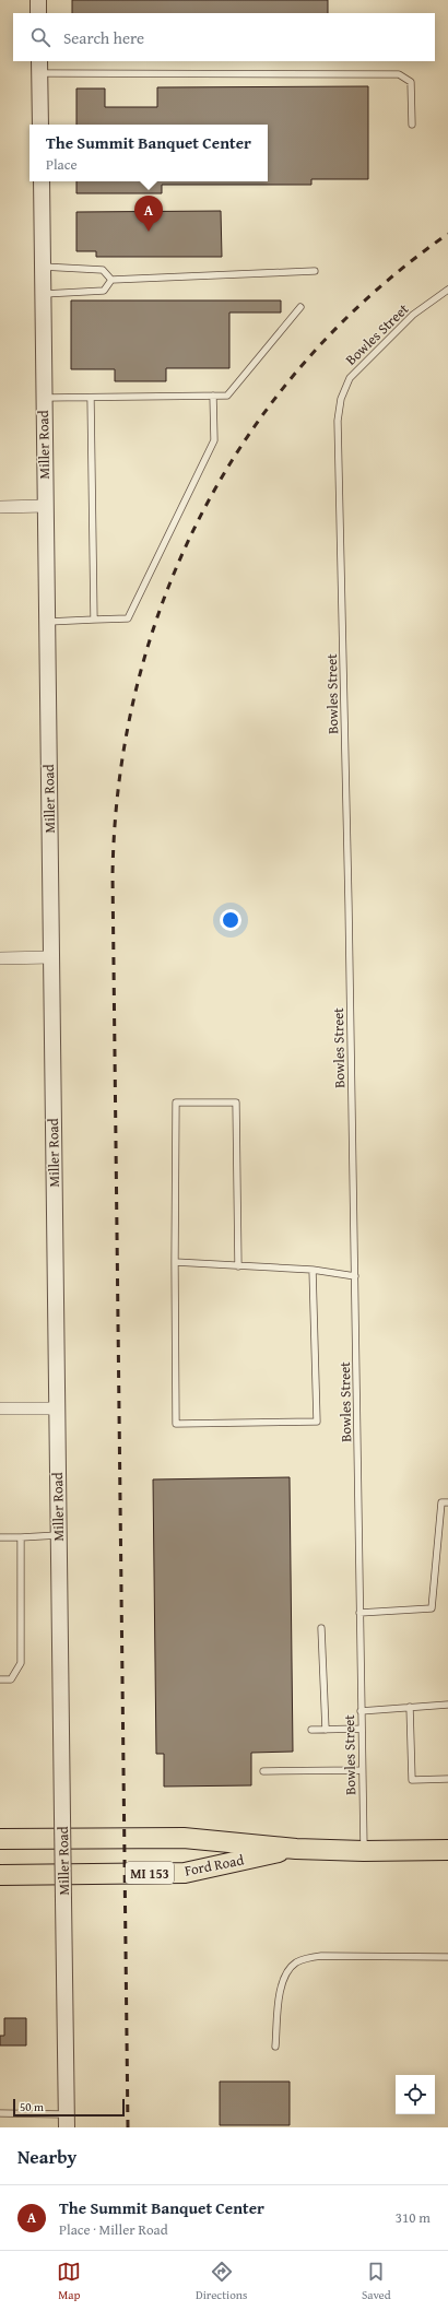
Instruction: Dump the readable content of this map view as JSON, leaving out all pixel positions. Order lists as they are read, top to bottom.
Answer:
{
  "streets": {
    "main road": ["Ford Road", "MI 153"],
    "street": ["Miller Road"],
    "lane": ["Bowles Street"]
  },
  "crossings": [
    ["Bowles Street", "Ford Road"]
  ],
  "scale_bar": "50 m",
  "page": {
    "search": "Search here",
    "popup": ["The Summit Banquet Center", "Place"],
    "pins": "A",
    "scale": "50 m",
    "heading": "Nearby",
    "list": [
      {
        "mark": "A",
        "name": "The Summit Banquet Center",
        "note": "Place · Miller Road",
        "value": "310 m"
      }
    ],
    "nav": ["Map", "Directions", "Saved"]
  }
}
